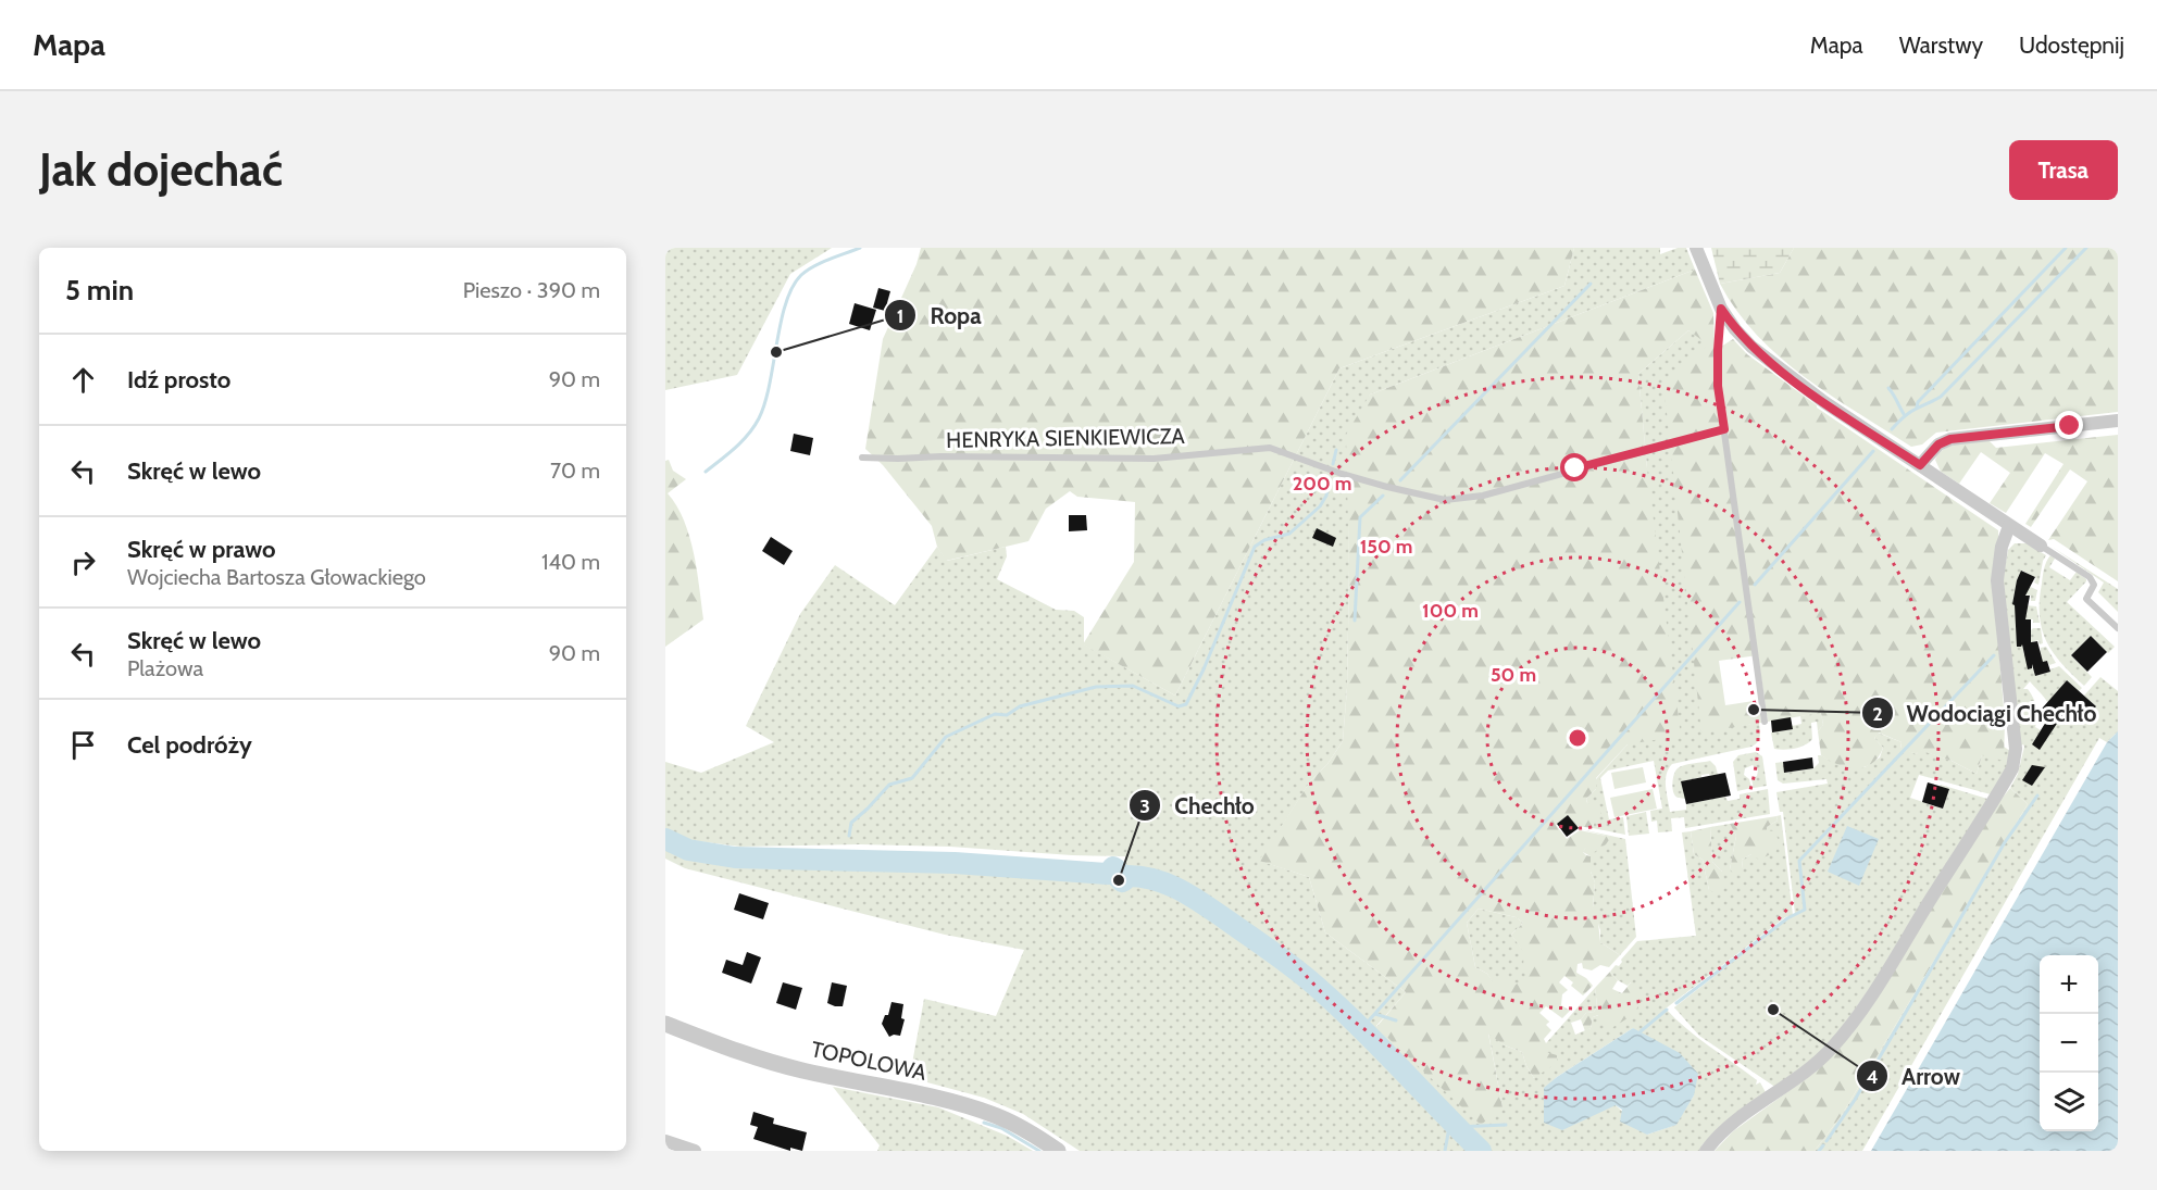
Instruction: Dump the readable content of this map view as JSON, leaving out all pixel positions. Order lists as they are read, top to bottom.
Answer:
{
  "streets": {
    "street": ["TOPOLOWA"],
    "lane": ["HENRYKA SIENKIEWICZA"]
  },
  "places": [
    "Ropa",
    "Wodociągi Chechło",
    "Chechło",
    "Arrow"
  ],
  "page": {
    "header": "Mapa",
    "nav": ["Mapa", "Warstwy", "Udostępnij"],
    "buttons": "Trasa",
    "title": "Jak dojechać",
    "heading": ["5 min", "Pieszo · 390 m"],
    "list": [
      ["Idź prosto", "90 m"],
      ["Skręć w lewo", "70 m"],
      ["Skręć w prawo", "Wojciecha Bartosza Głowackiego", "140 m"],
      ["Skręć w lewo", "Plażowa", "90 m"],
      "Cel podróży"
    ],
    "map_buttons": ["+", "−"]
  },
  "rings": [
    "200 m",
    "150 m",
    "100 m",
    "50 m"
  ]
}
